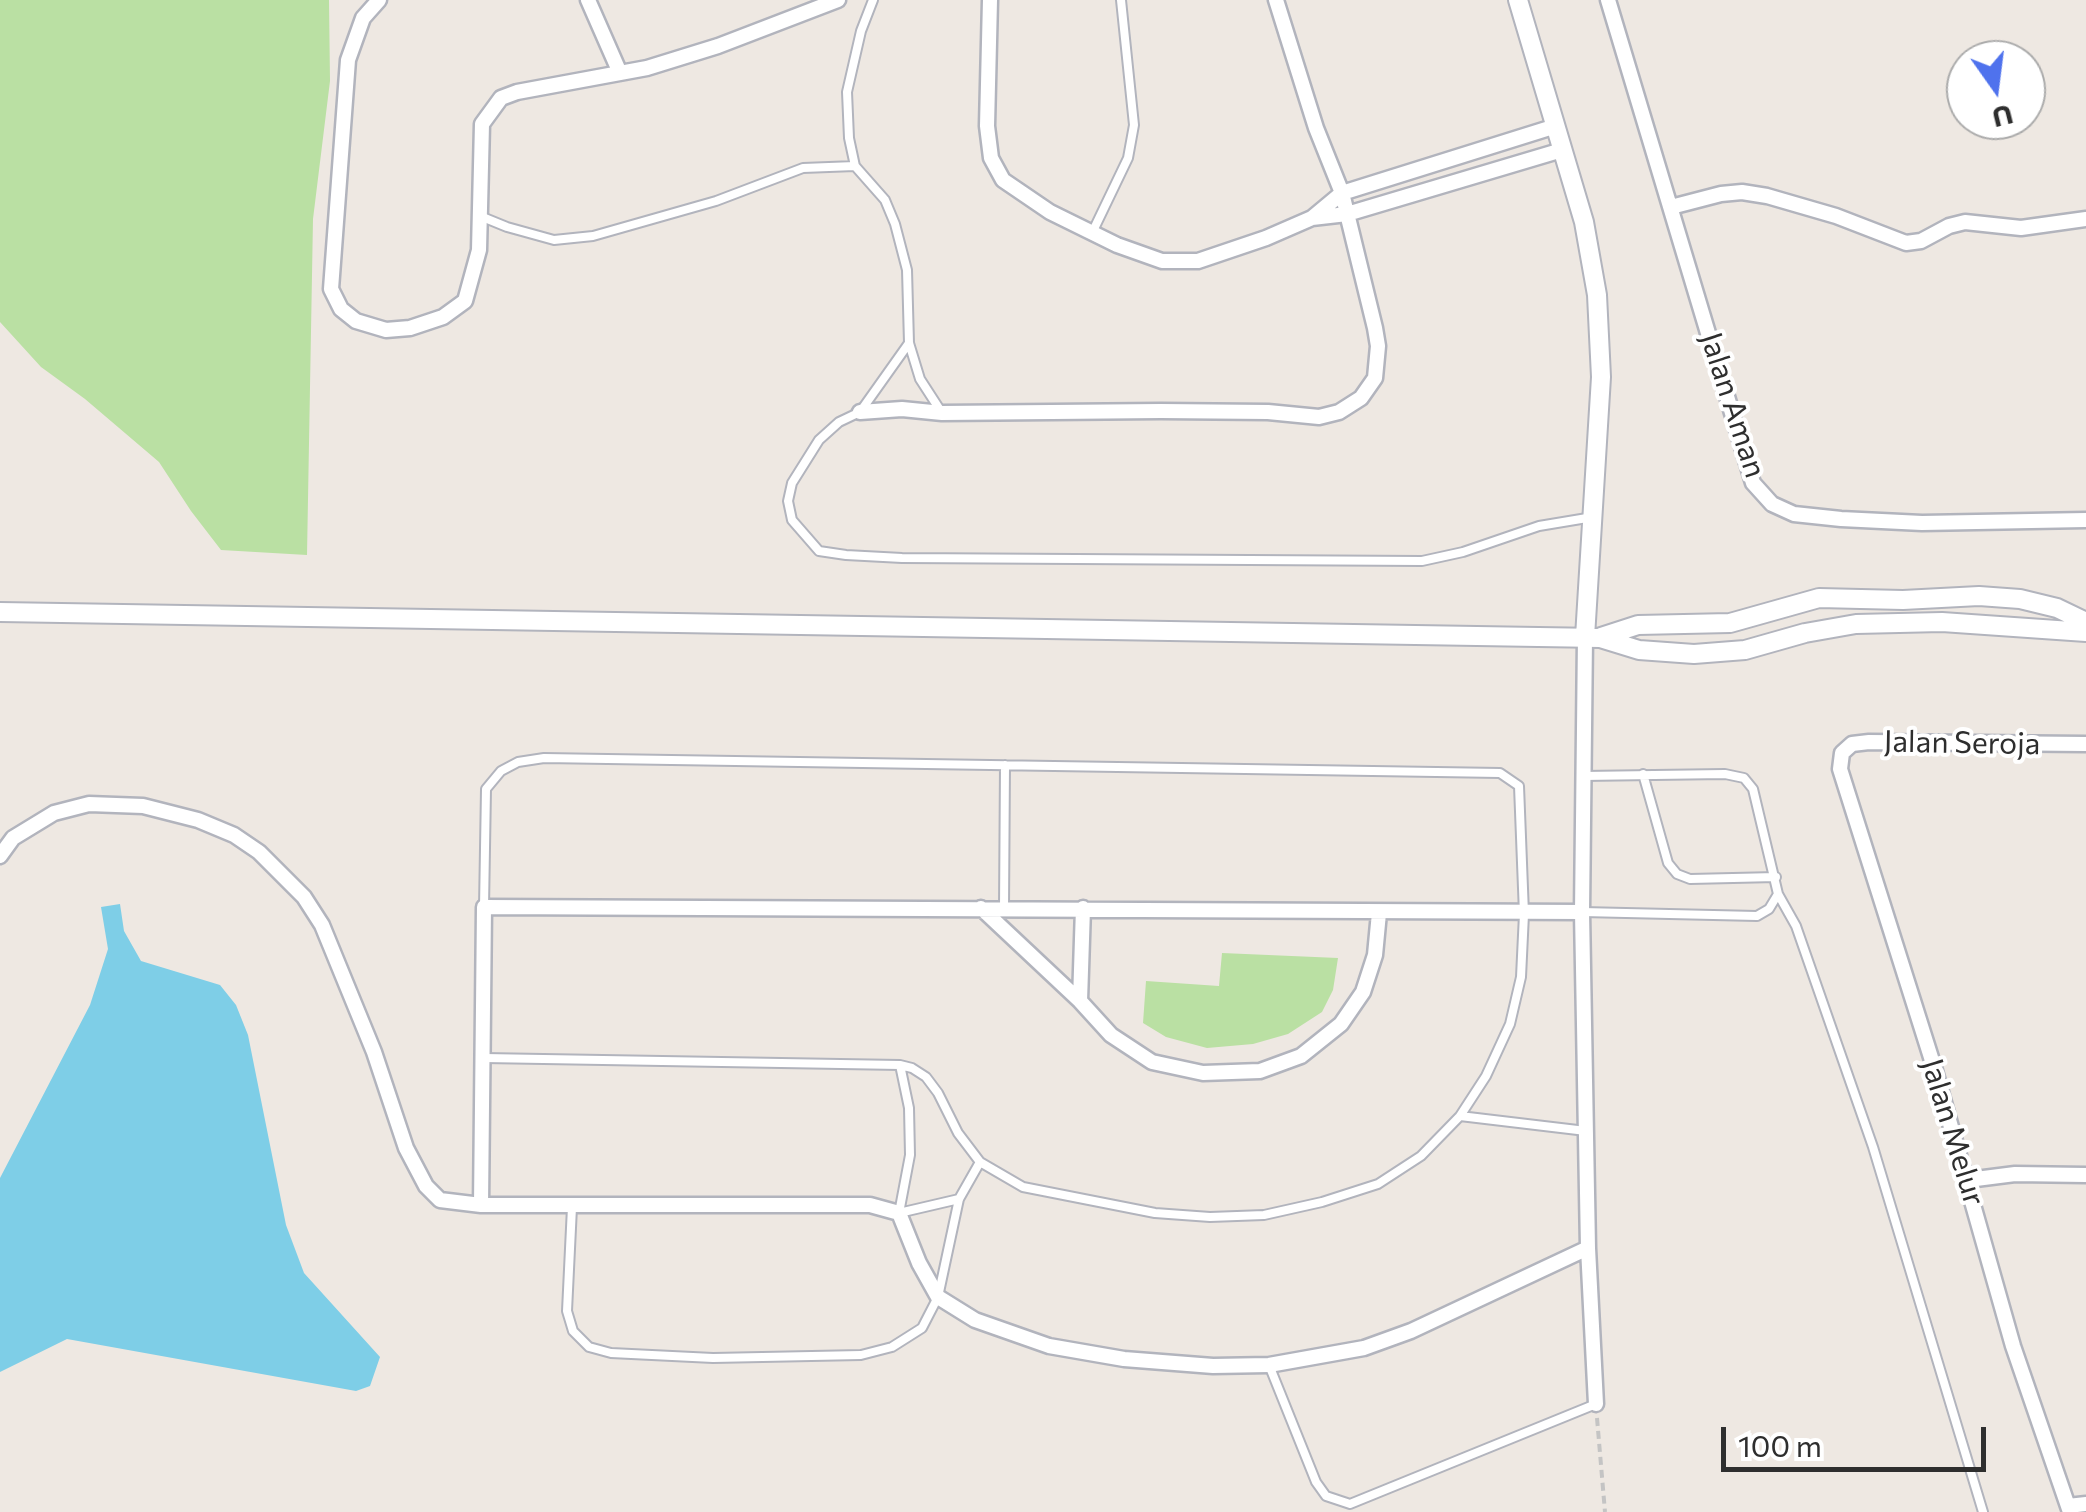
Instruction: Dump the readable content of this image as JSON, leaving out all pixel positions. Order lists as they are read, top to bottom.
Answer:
{
  "streets": {
    "street": ["Jalan Aman", "Jalan Seroja", "Jalan Melur"]
  },
  "crossings": [
    ["Jalan Seroja", "Jalan Melur"]
  ],
  "scale_bar": "100 m",
  "north": "bottom"
}
